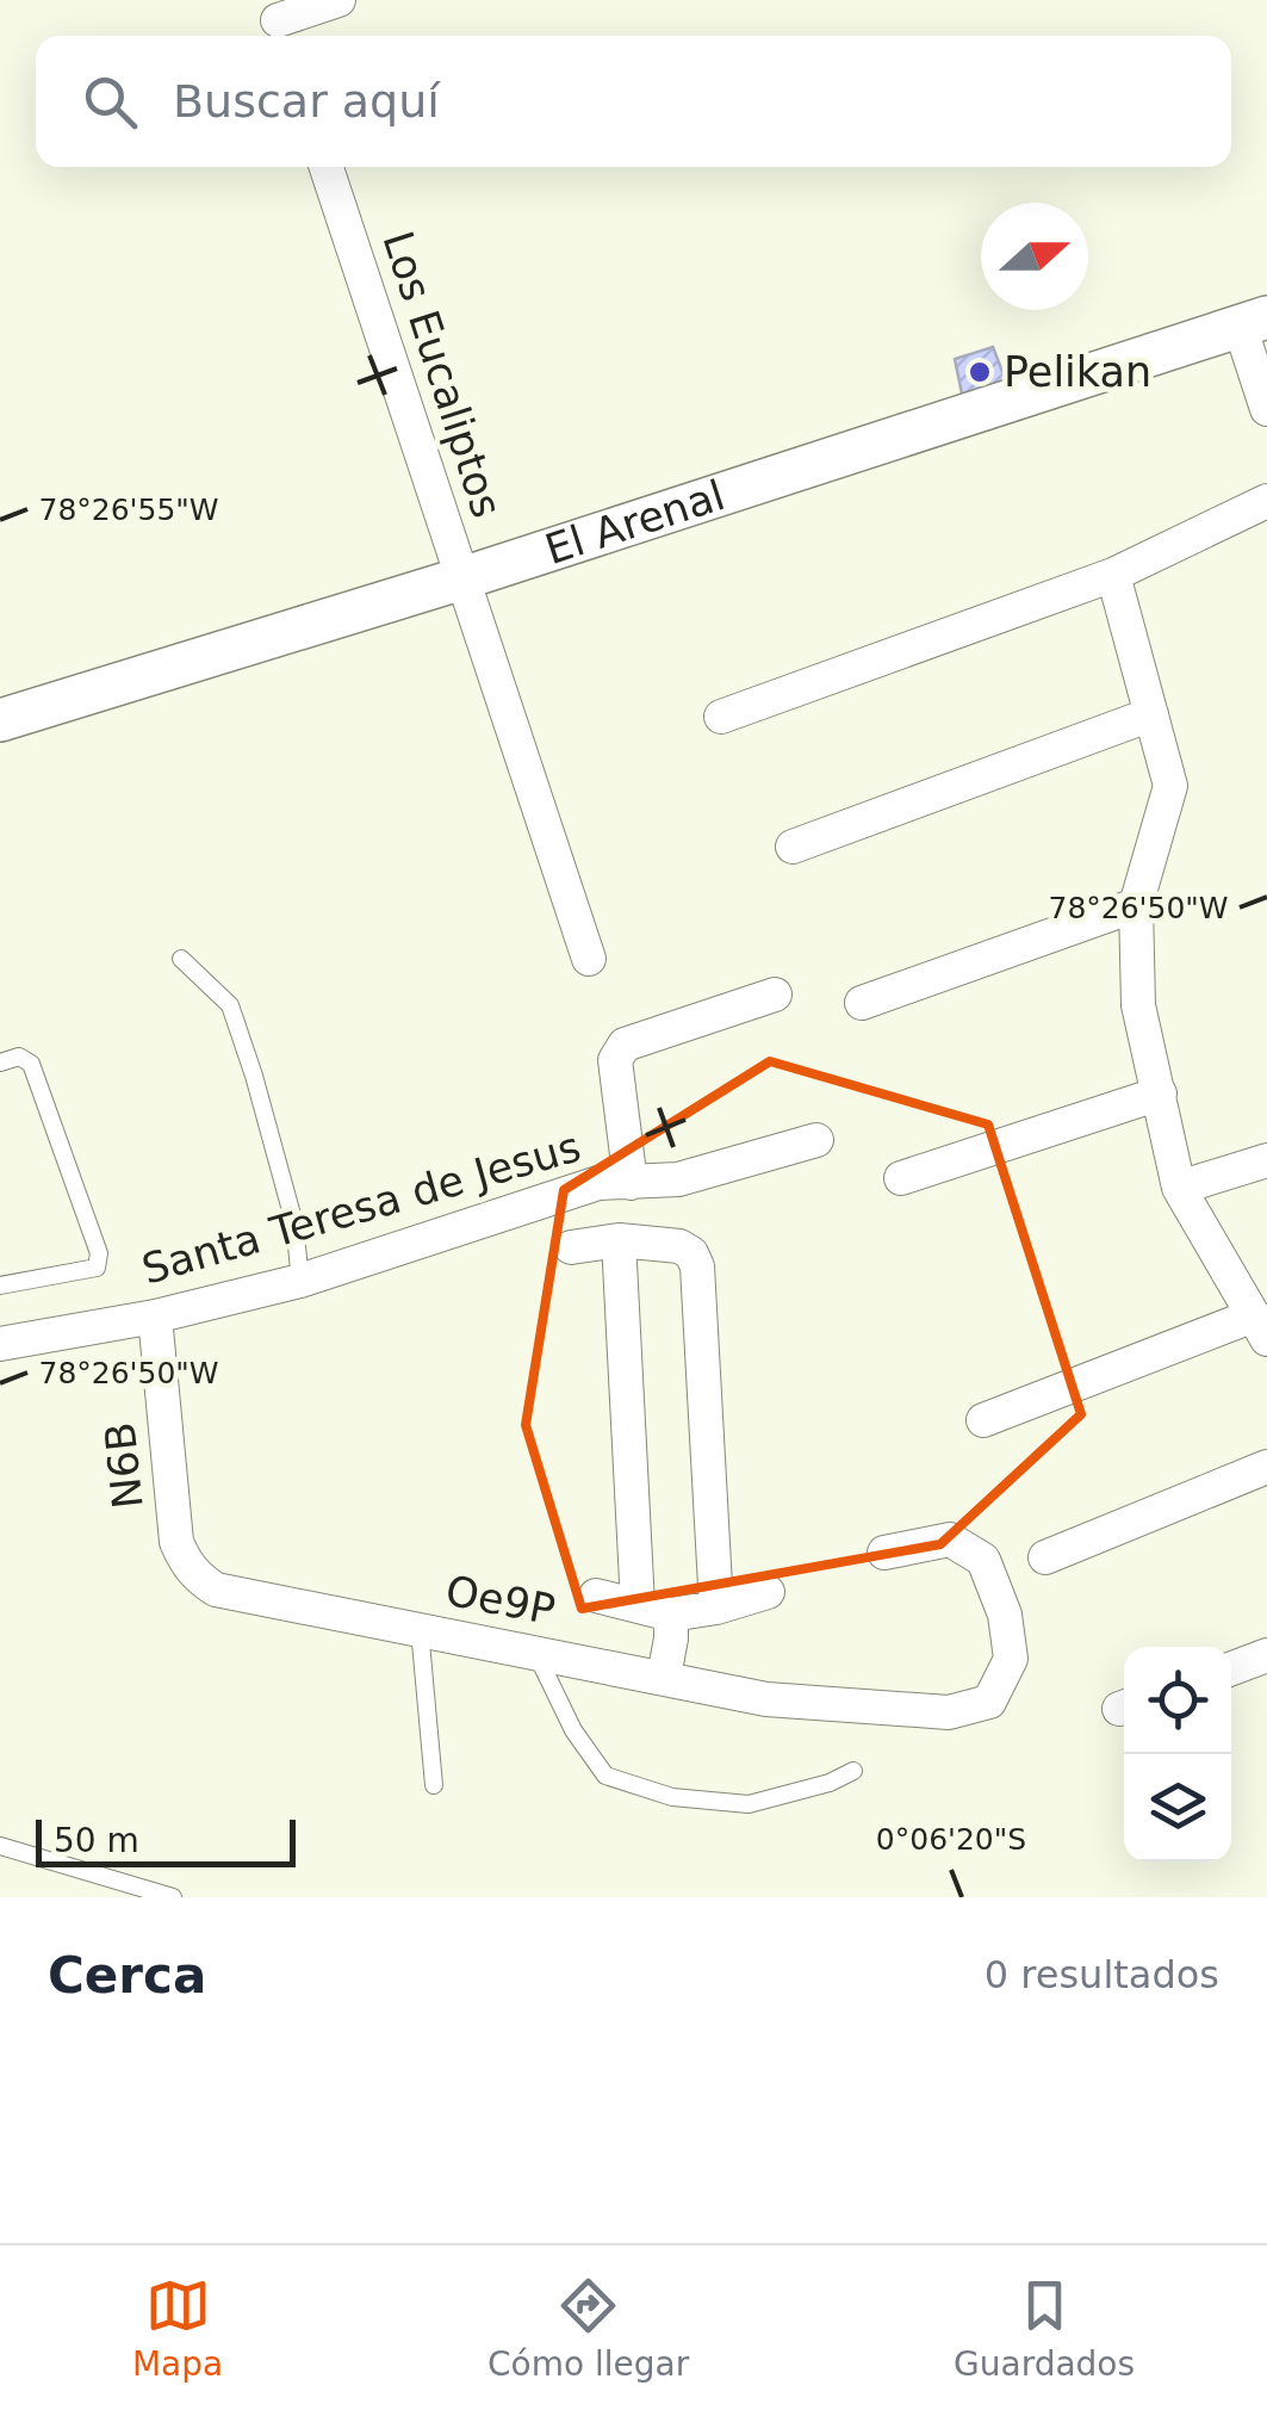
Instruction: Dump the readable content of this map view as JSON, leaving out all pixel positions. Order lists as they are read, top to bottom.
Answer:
{
  "streets": {
    "street": [
      "Los Eucaliptos",
      "El Arenal",
      "Santa Teresa de Jesus",
      "N6B",
      "Oe9P"
    ]
  },
  "crossings": [
    ["Los Eucaliptos", "El Arenal"],
    ["Santa Teresa de Jesus", "N6B"],
    ["N6B", "Oe9P"]
  ],
  "places": ["Pelikan"],
  "scale_bar": "50 m",
  "north": "right",
  "page": {
    "search": "Buscar aquí",
    "scale": "50 m",
    "heading": ["Cerca", "0 resultados"],
    "nav": ["Mapa", "Cómo llegar", "Guardados"]
  },
  "coordinates": ["78°26'55\"W", "78°26'50\"W", "0°06'20\"S"]
}
